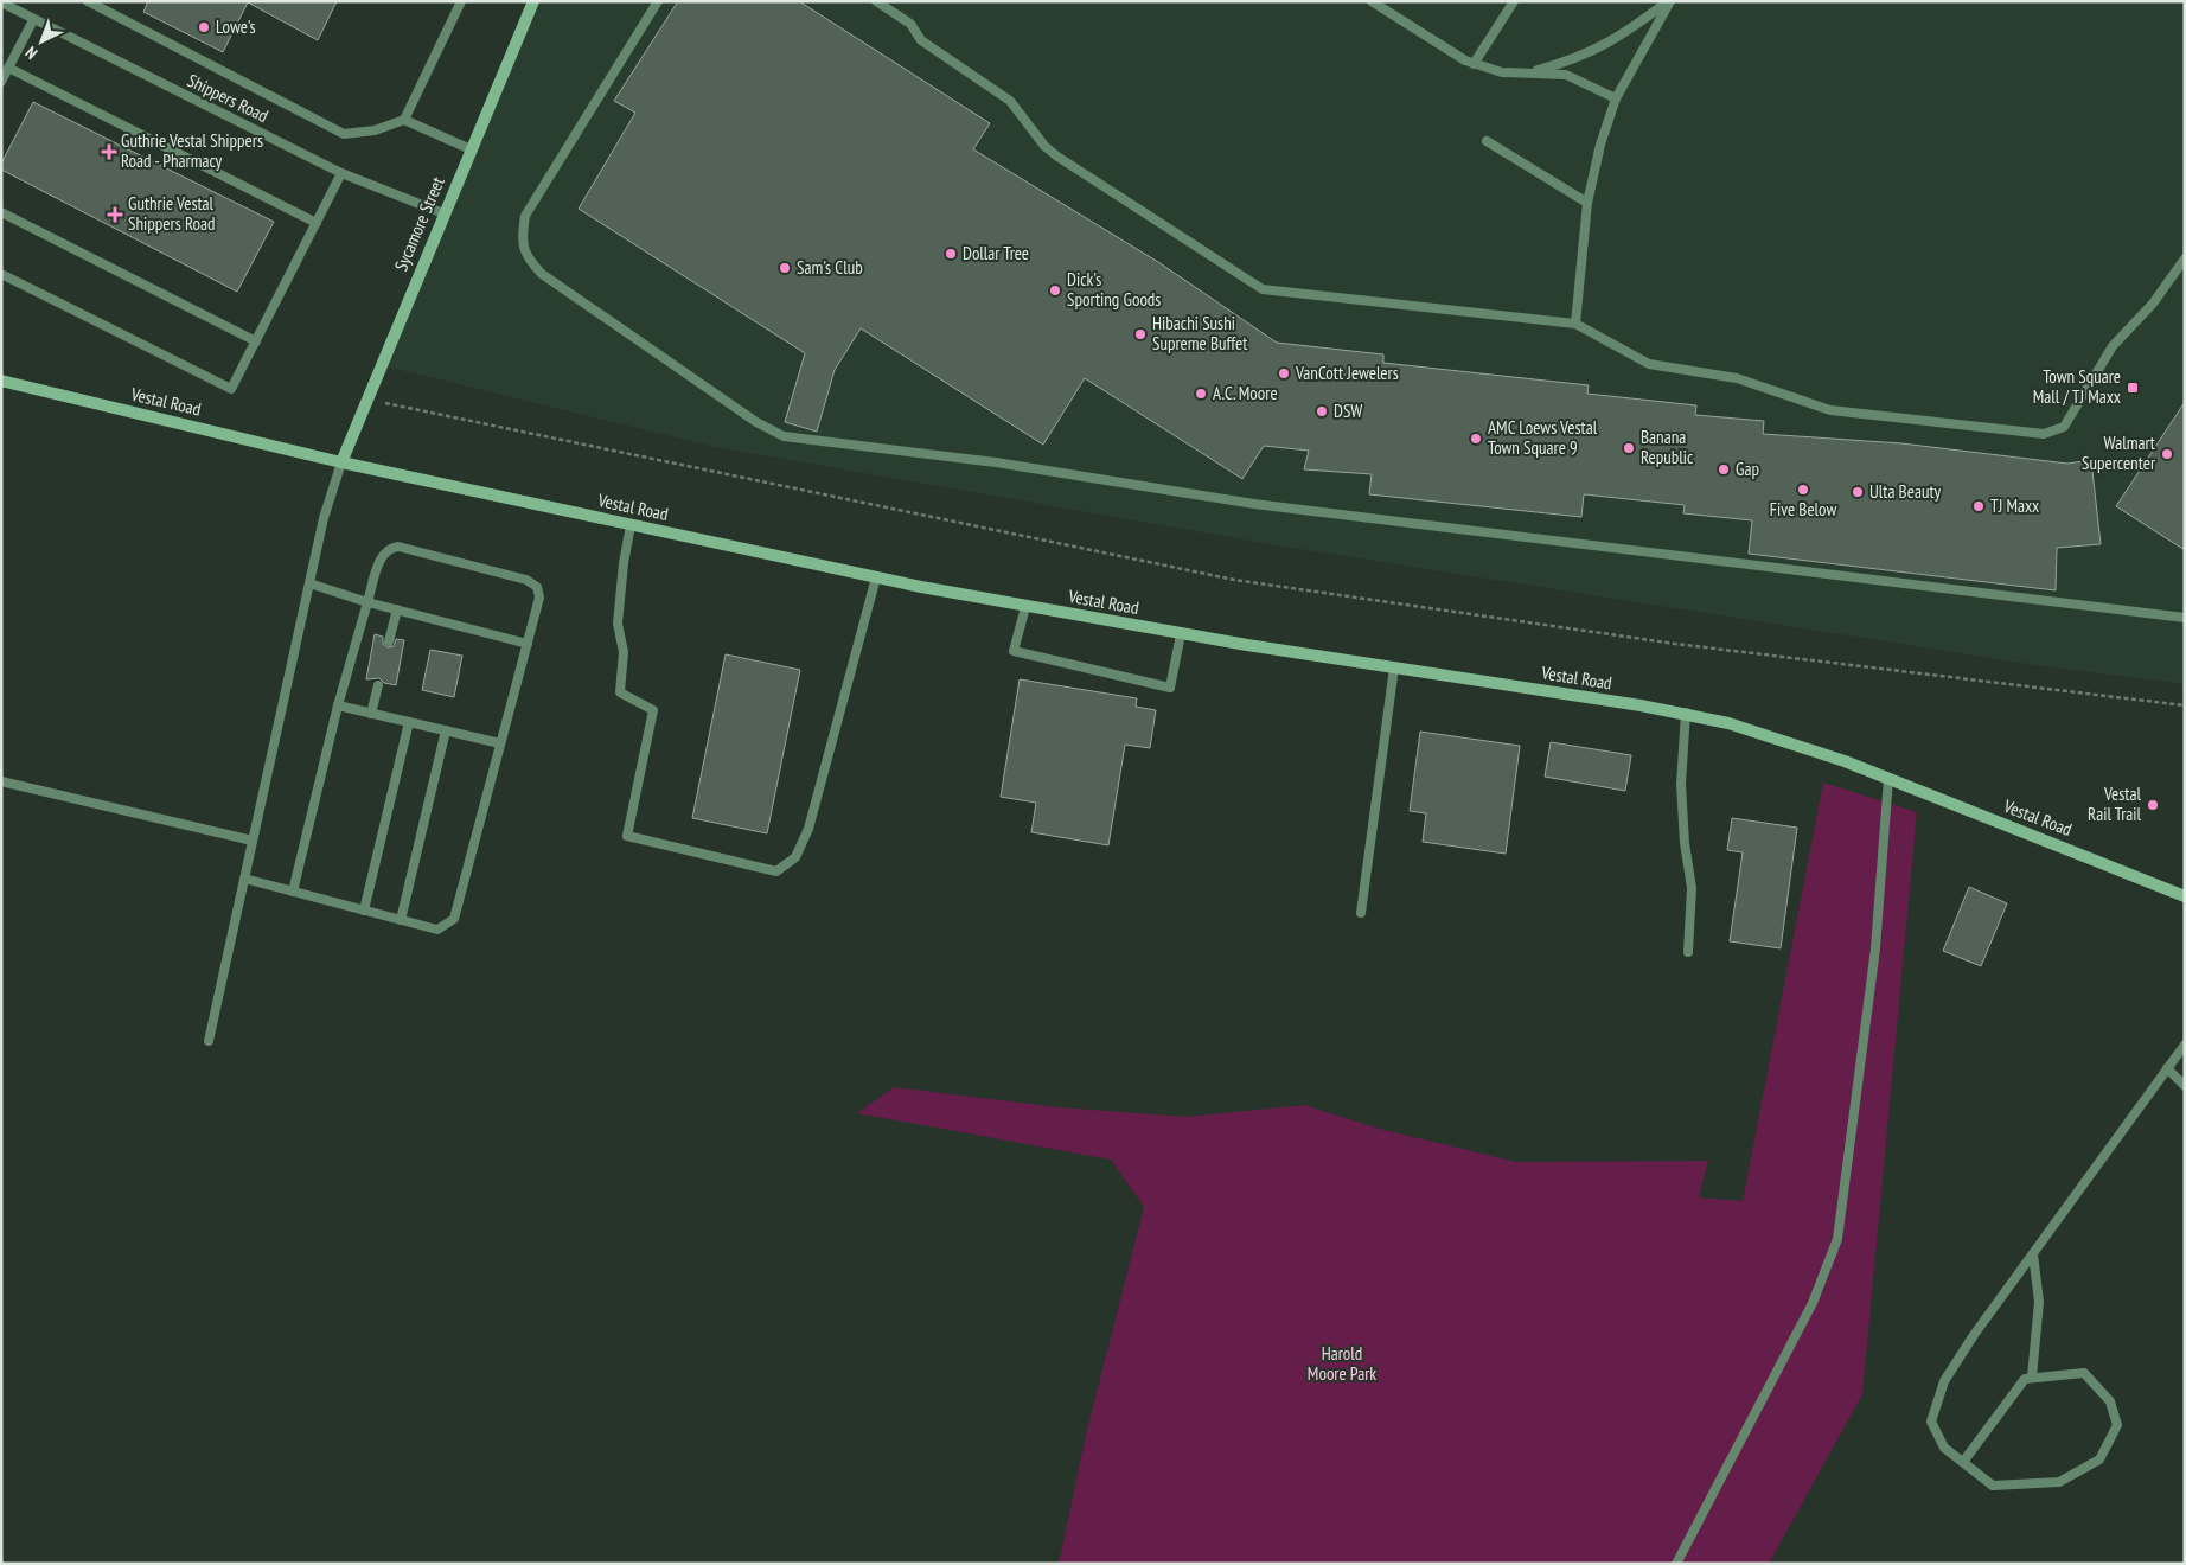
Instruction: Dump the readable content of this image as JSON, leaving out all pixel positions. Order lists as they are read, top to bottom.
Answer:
{
  "streets": {
    "street": ["Sycamore Street", "Vestal Road"],
    "lane": ["Shippers Road"]
  },
  "crossings": [
    ["Shippers Road", "Sycamore Street"],
    ["Sycamore Street", "Vestal Road"]
  ],
  "parks": ["Harold Moore Park"],
  "places": {
    "other": [
      "Lowe's",
      "Dollar Tree",
      "Sam's Club",
      "Dick's Sporting Goods",
      "Hibachi Sushi Supreme Buffet",
      "VanCott Jewelers",
      "A.C. Moore",
      "DSW",
      "AMC Loews Vestal Town Square 9",
      "Banana Republic",
      "Walmart Supercenter",
      "Gap",
      "Five Below",
      "Ulta Beauty",
      "TJ Maxx",
      "Vestal Rail Trail"
    ],
    "health": ["Guthrie Vestal Shippers Road - Pharmacy", "Guthrie Vestal Shippers Road"],
    "transit": ["Town Square Mall / TJ Maxx"]
  },
  "north": "bottom left"
}
